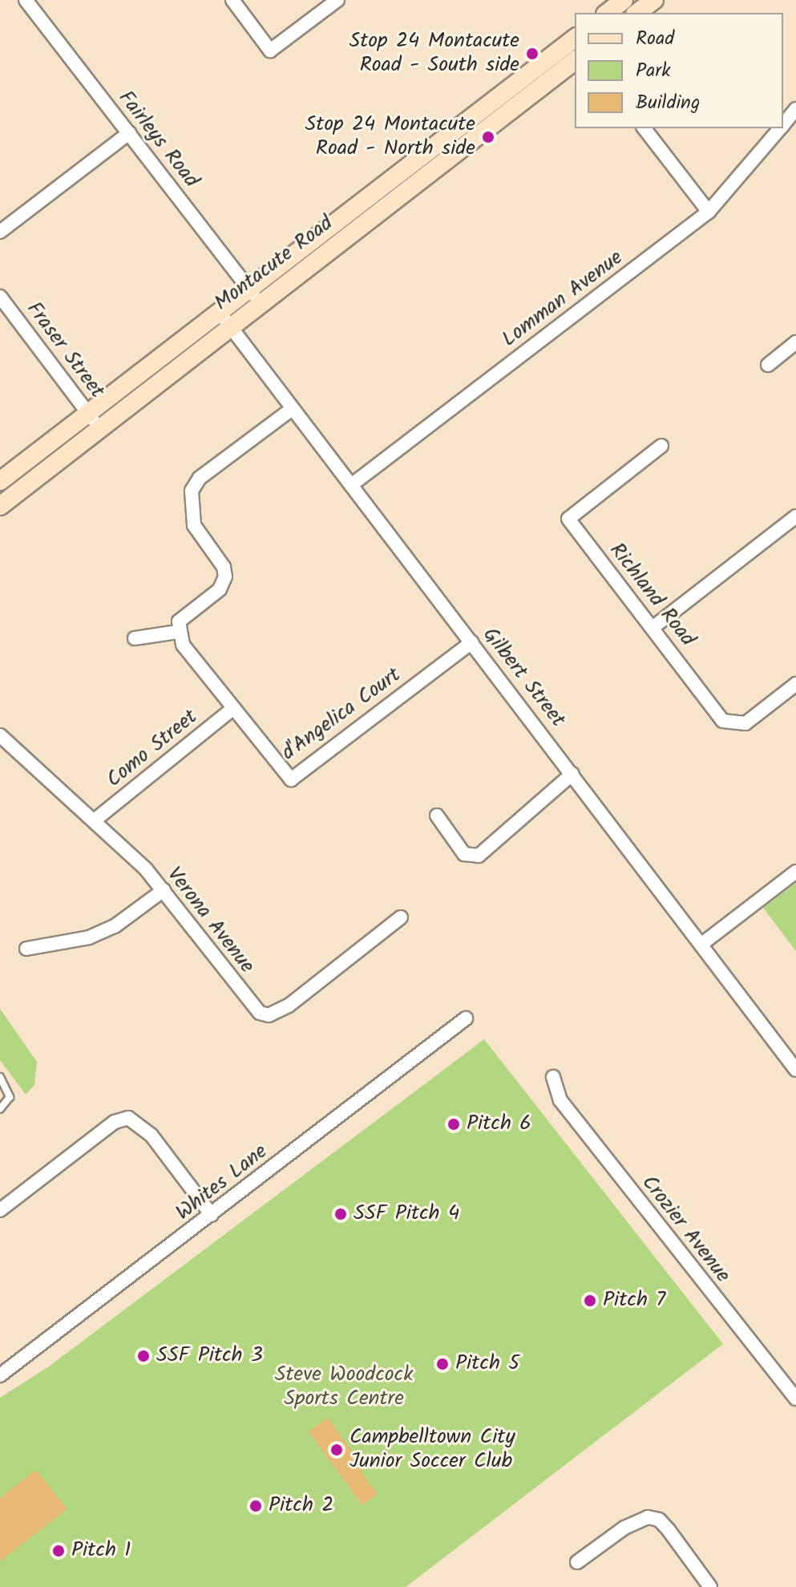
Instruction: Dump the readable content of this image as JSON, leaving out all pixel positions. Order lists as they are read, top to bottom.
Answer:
{
  "streets": {
    "main road": ["Montacute Road"],
    "street": [
      "Fairleys Road",
      "Lomman Avenue",
      "Fraser Street",
      "Richland Road",
      "Gilbert Street",
      "d'Angelica Court",
      "Como Street",
      "Verona Avenue",
      "Whites Lane",
      "Crozier Avenue"
    ]
  },
  "crossings": [
    ["Fairleys Road", "Montacute Road"],
    ["Montacute Road", "Fraser Street"],
    ["Montacute Road", "Gilbert Street"],
    ["Lomman Avenue", "Gilbert Street"],
    ["Gilbert Street", "d'Angelica Court"],
    ["d'Angelica Court", "Como Street"],
    ["Como Street", "Verona Avenue"]
  ],
  "parks": ["Steve Woodcock Sports Centre"],
  "places": [
    "Stop 24 Montacute Road - South side",
    "Stop 24 Montacute Road - North side",
    "Pitch 6",
    "SSF Pitch 4",
    "Pitch 7",
    "SSF Pitch 3",
    "Pitch 5",
    "Campbelltown City Junior Soccer Club",
    "Pitch 2",
    "Pitch 1"
  ],
  "legend": ["Road", "Park", "Building"]
}
